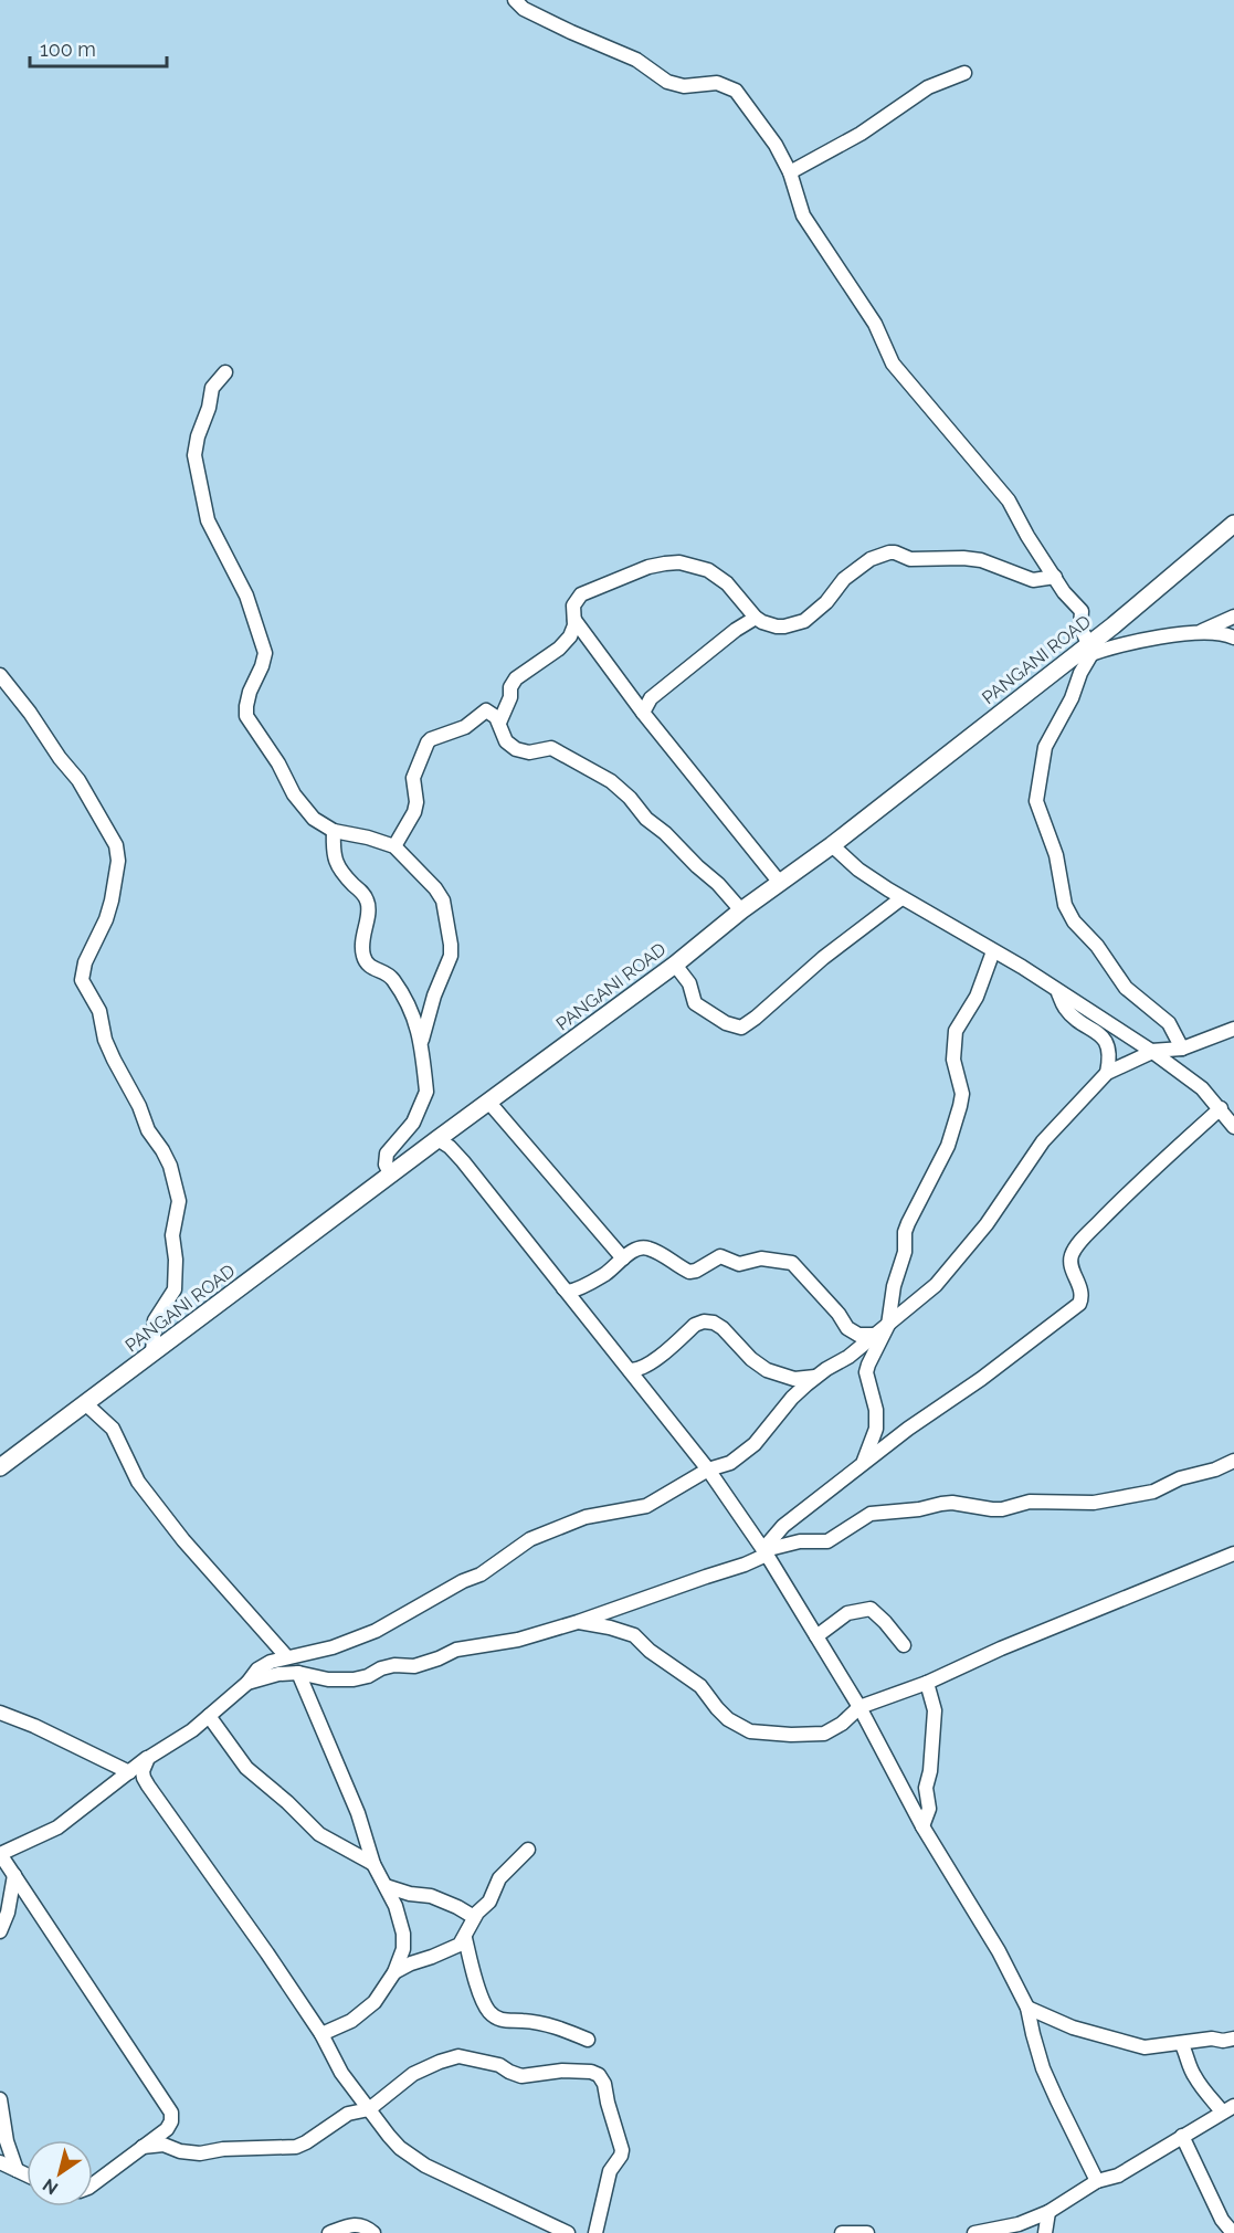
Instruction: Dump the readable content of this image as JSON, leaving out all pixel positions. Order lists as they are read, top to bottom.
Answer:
{
  "streets": {
    "main road": ["PANGANI ROAD"]
  },
  "scale_bar": "100 m",
  "north": "bottom left"
}
